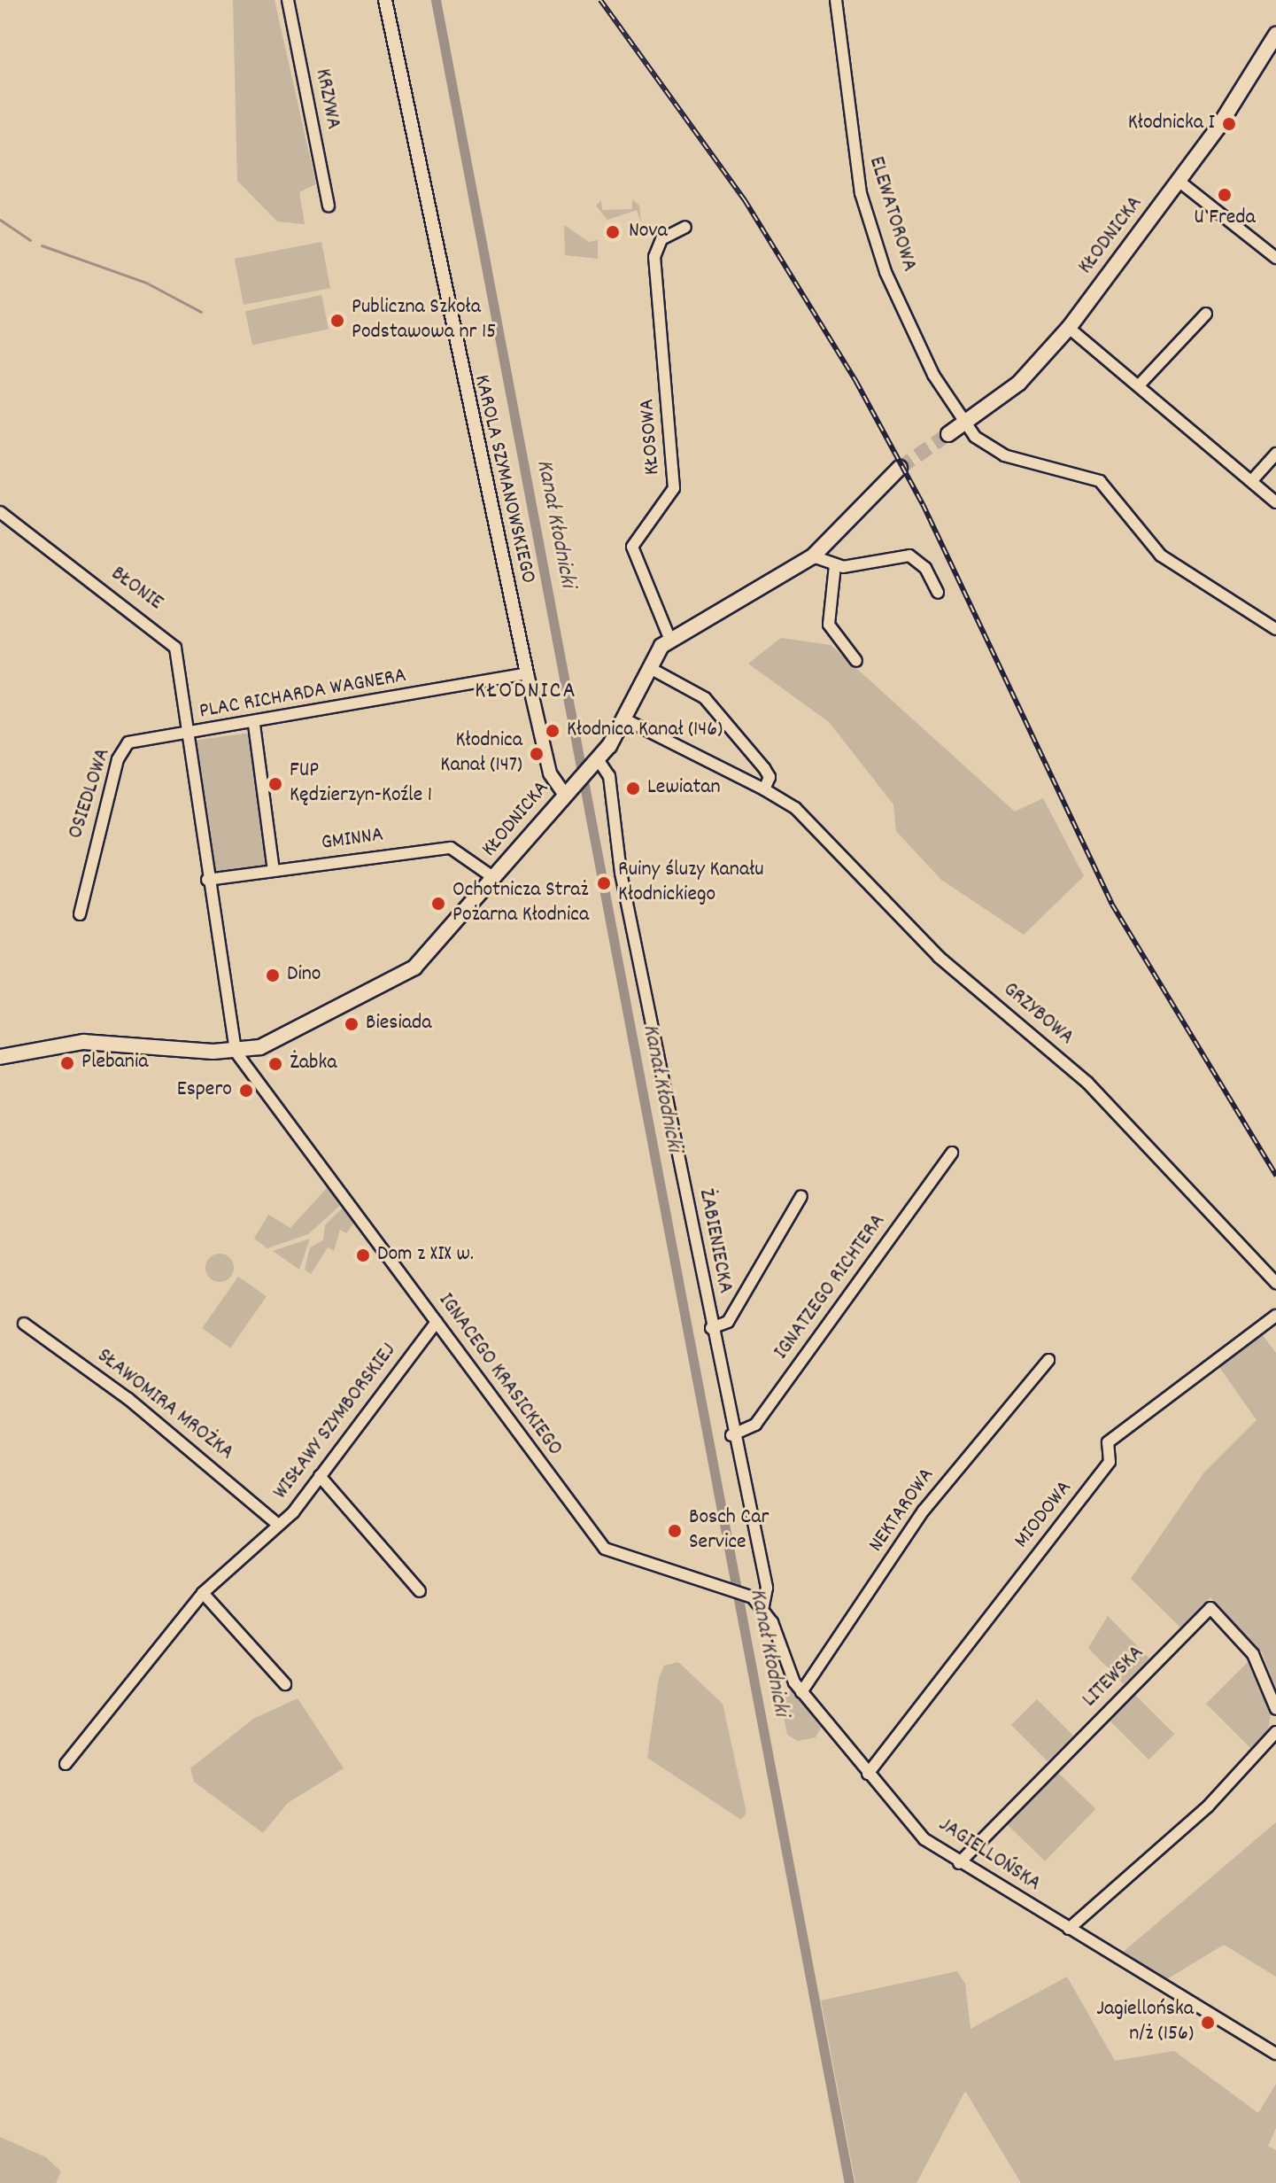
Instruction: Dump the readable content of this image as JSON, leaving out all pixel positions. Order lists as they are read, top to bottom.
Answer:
{
  "streets": {
    "main road": ["KŁODNICKA"],
    "street": [
      "KRZYWA",
      "ELEWATOROWA",
      "KŁOSOWA",
      "KAROLA SZYMANOWSKIEGO",
      "BŁONIE",
      "PLAC RICHARDA WAGNERA",
      "OSIEDLOWA",
      "GMINNA",
      "GRZYBOWA",
      "ŻABIENIECKA",
      "IGNATZEGO RICHTERA",
      "IGNACEGO KRASICKIEGO",
      "SŁAWOMIRA MROŻKA",
      "WISŁAWY SZYMBORSKIEJ",
      "NEKTAROWA",
      "MIODOWA",
      "LITEWSKA",
      "JAGIELLOŃSKA"
    ]
  },
  "crossings": [
    ["ELEWATOROWA", "KŁODNICKA"],
    ["KŁODNICKA", "KŁOSOWA"],
    ["KŁODNICKA", "KAROLA SZYMANOWSKIEGO"],
    ["KŁODNICKA", "GMINNA"],
    ["KŁODNICKA", "GRZYBOWA"],
    ["KŁODNICKA", "ŻABIENIECKA"],
    ["KŁODNICKA", "IGNACEGO KRASICKIEGO"],
    ["KAROLA SZYMANOWSKIEGO", "PLAC RICHARDA WAGNERA"],
    ["BŁONIE", "PLAC RICHARDA WAGNERA"],
    ["BŁONIE", "OSIEDLOWA"],
    ["PLAC RICHARDA WAGNERA", "OSIEDLOWA"],
    ["PLAC RICHARDA WAGNERA", "GMINNA"],
    ["ŻABIENIECKA", "IGNATZEGO RICHTERA"],
    ["ŻABIENIECKA", "IGNACEGO KRASICKIEGO"],
    ["ŻABIENIECKA", "JAGIELLOŃSKA"],
    ["IGNACEGO KRASICKIEGO", "WISŁAWY SZYMBORSKIEJ"],
    ["IGNACEGO KRASICKIEGO", "JAGIELLOŃSKA"],
    ["SŁAWOMIRA MROŻKA", "WISŁAWY SZYMBORSKIEJ"],
    ["NEKTAROWA", "JAGIELLOŃSKA"],
    ["MIODOWA", "JAGIELLOŃSKA"],
    ["LITEWSKA", "JAGIELLOŃSKA"]
  ],
  "districts": ["KŁODNICA"],
  "water": ["Kanał Kłodnicki"],
  "places": [
    "Kłodnicka I",
    "U Freda",
    "Nova",
    "Publiczna Szkoła Podstawowa nr 15",
    "Kłodnica Kanał (146)",
    "Kłodnica Kanał (147)",
    "FUP Kędzierzyn-Koźle 1",
    "Lewiatan",
    "Ruiny śluzy Kanału Kłodnickiego",
    "Ochotnicza Straż Pożarna Kłodnica",
    "Dino",
    "Biesiada",
    "Plebania",
    "Żabka",
    "Espero",
    "Dom z XIX w.",
    "Bosch Car Service",
    "Jagiellońska n/ż (156)"
  ]
}
